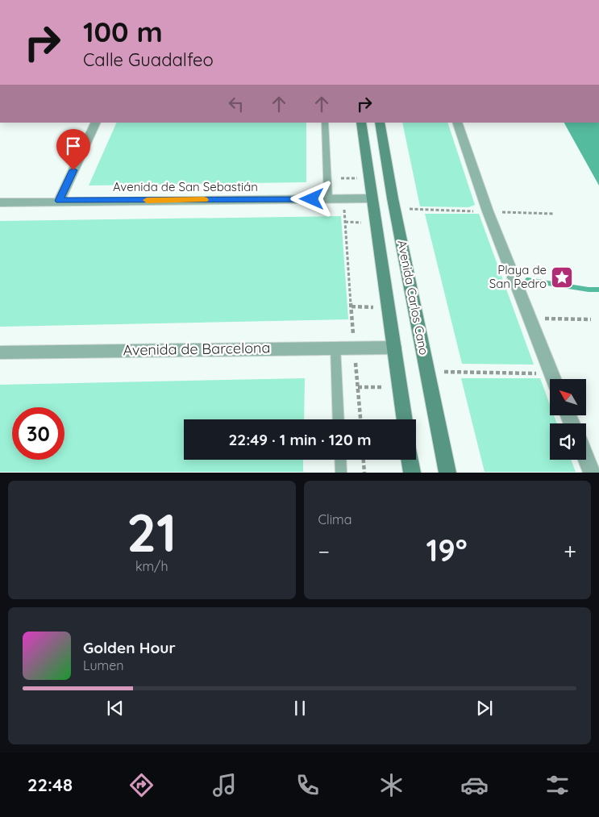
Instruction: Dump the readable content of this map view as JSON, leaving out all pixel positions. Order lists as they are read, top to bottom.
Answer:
{
  "streets": {
    "street": ["Avenida de San Sebastián", "Avenida Carlos Cano", "Avenida de Barcelona"]
  },
  "crossings": [
    ["Avenida de San Sebastián", "Avenida Carlos Cano"],
    ["Avenida Carlos Cano", "Avenida de Barcelona"]
  ],
  "places": {
    "place": ["Playa de San Pedro"]
  },
  "north": "top left",
  "page": {
    "turn": ["100 m", "Calle Guadalfeo"],
    "limit": "30",
    "trip": "22:49 · 1 min · 120 m",
    "tile": [
      ["21", "km/h"],
      "Clima"
    ],
    "heat": ["−", "19°", "+"],
    "song": ["Golden Hour", "Lumen"],
    "tabs": "22:48"
  }
}
